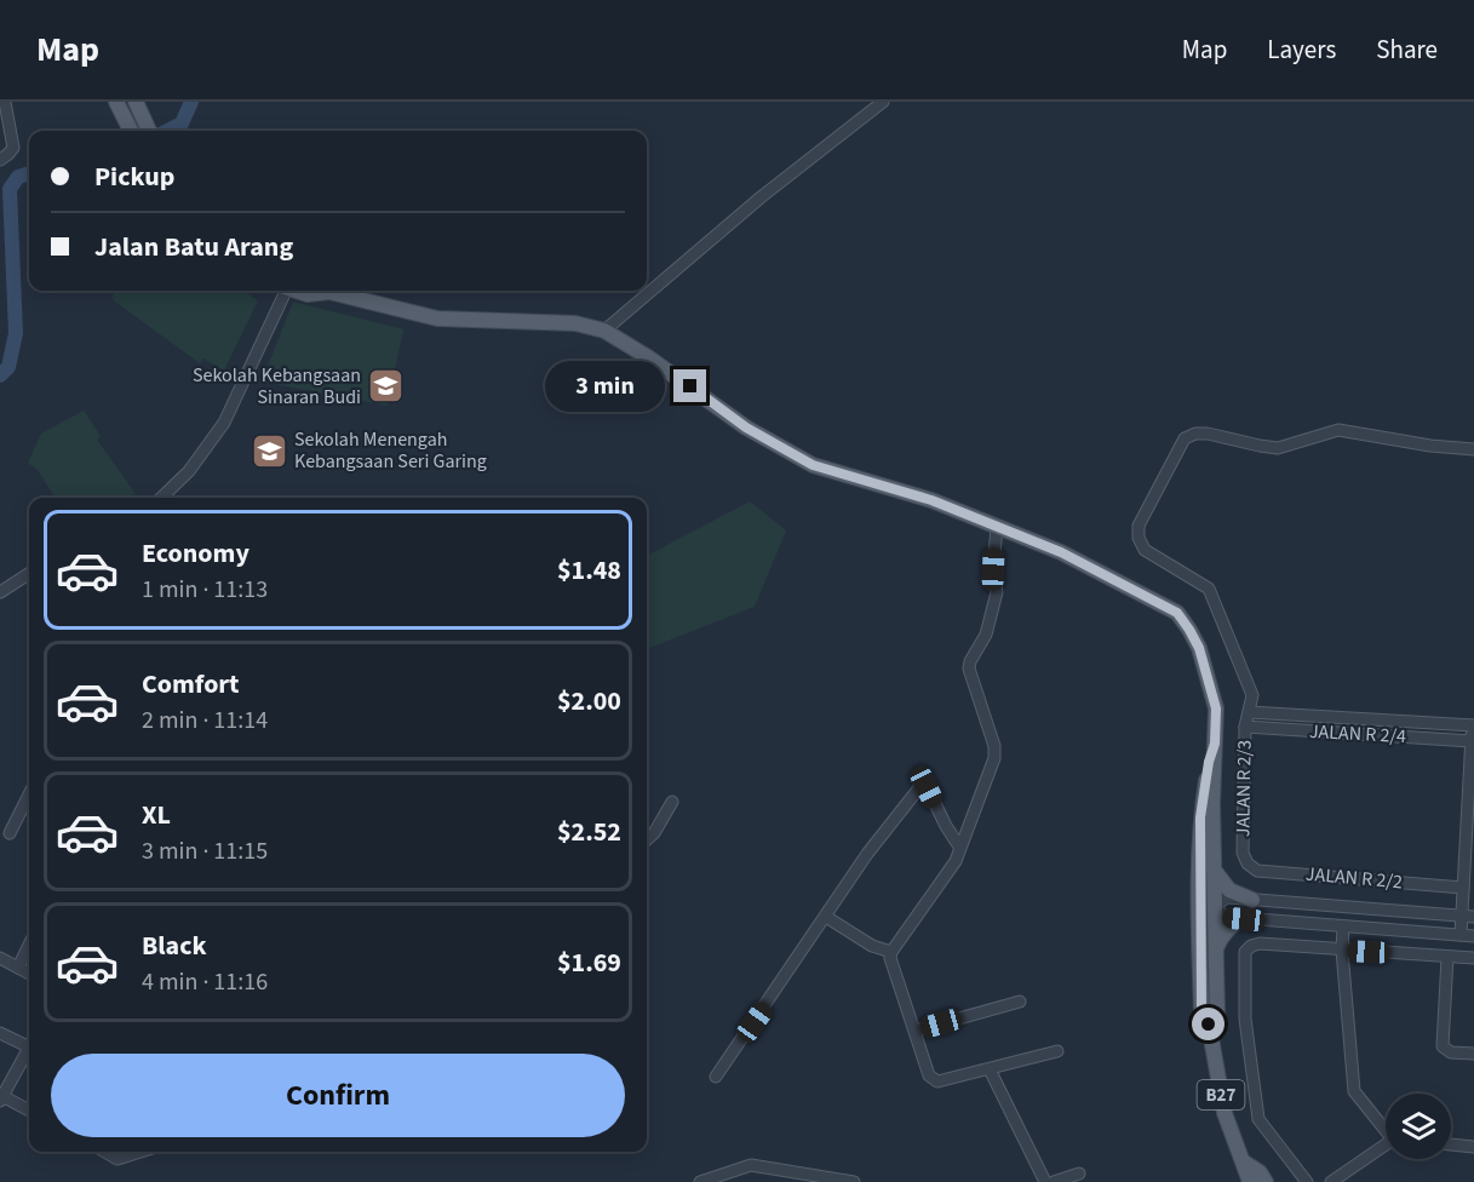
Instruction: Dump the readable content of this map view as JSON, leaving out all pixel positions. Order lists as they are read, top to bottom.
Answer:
{
  "streets": {
    "main road": ["B27"],
    "street": ["JALAN R 2/4", "JALAN R 2/3", "JALAN R 2/2"]
  },
  "crossings": [
    ["JALAN R 2/4", "JALAN R 2/3"],
    ["JALAN R 2/3", "JALAN R 2/2"]
  ],
  "places": {
    "school or university": ["Sekolah Kebangsaan Sinaran Budi", "Sekolah Menengah Kebangsaan Seri Garing"]
  },
  "page": {
    "header": "Map",
    "nav": ["Map", "Layers", "Share"],
    "banner": ["Pickup", "Jalan Batu Arang"],
    "bubble": "3 min",
    "list": [
      {
        "name": "Economy",
        "note": "1 min · 11:13",
        "value": "$1.48"
      },
      {
        "name": "Comfort",
        "note": "2 min · 11:14",
        "value": "$2.00"
      },
      {
        "name": "XL",
        "note": "3 min · 11:15",
        "value": "$2.52"
      },
      {
        "name": "Black",
        "note": "4 min · 11:16",
        "value": "$1.69"
      }
    ],
    "buttons": "Confirm"
  }
}
